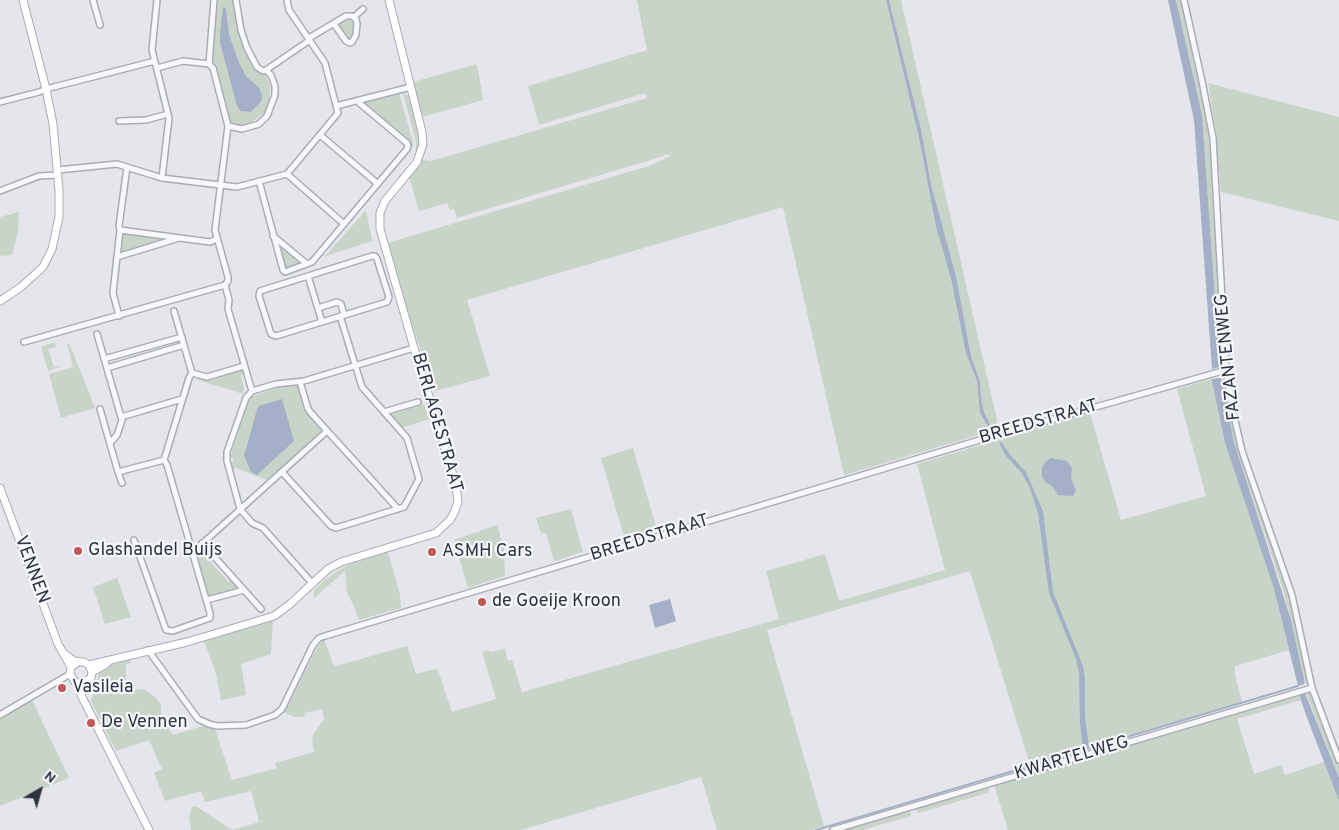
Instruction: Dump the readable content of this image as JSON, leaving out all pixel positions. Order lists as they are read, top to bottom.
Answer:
{
  "streets": {
    "street": [
      "FAZANTENWEG",
      "BERLAGESTRAAT",
      "BREEDSTRAAT",
      "VENNEN",
      "KWARTELWEG"
    ]
  },
  "crossings": [
    ["FAZANTENWEG", "BREEDSTRAAT"],
    ["FAZANTENWEG", "KWARTELWEG"],
    ["BERLAGESTRAAT", "BREEDSTRAAT"],
    ["BERLAGESTRAAT", "VENNEN"]
  ],
  "places": [
    "Glashandel Buijs",
    "ASMH Cars",
    "de Goeije Kroon",
    "Vasileia",
    "De Vennen"
  ],
  "north": "top right"
}
